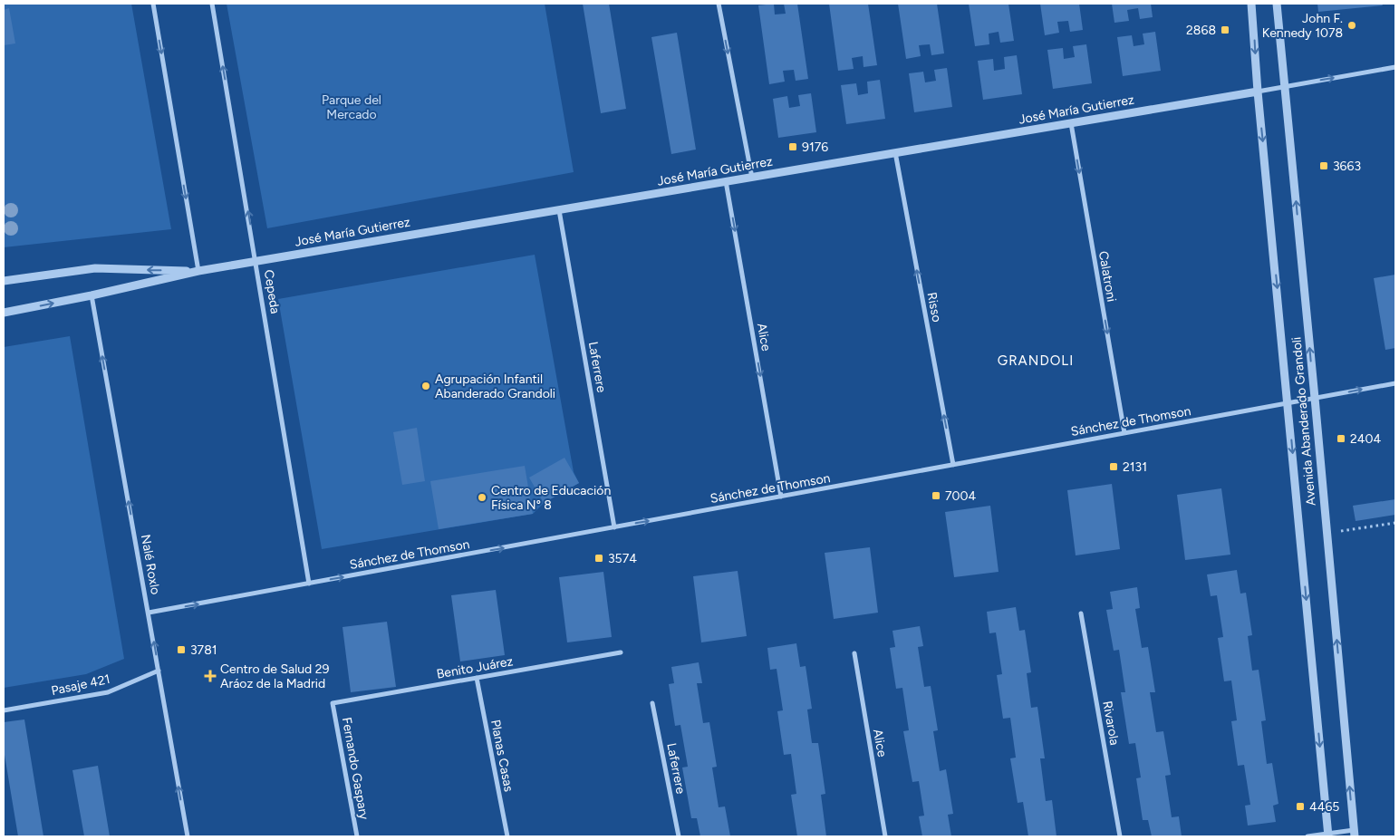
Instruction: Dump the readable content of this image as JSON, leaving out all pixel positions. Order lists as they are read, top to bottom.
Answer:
{
  "streets": {
    "street": [
      "José María Gutierrez",
      "Calatroni",
      "Cepeda",
      "Risso",
      "Alice",
      "Laferrere",
      "Sánchez de Thomson",
      "Avenida Abanderado Grandoli",
      "Nalé Roxlo",
      "Benito Juárez",
      "Pasaje 421",
      "Rivarola",
      "Planas Casas",
      "Fernando Gaspary"
    ]
  },
  "crossings": [
    ["José María Gutierrez", "Calatroni"],
    ["José María Gutierrez", "Cepeda"],
    ["José María Gutierrez", "Risso"],
    ["José María Gutierrez", "Alice"],
    ["José María Gutierrez", "Laferrere"],
    ["José María Gutierrez", "Avenida Abanderado Grandoli"],
    ["José María Gutierrez", "Nalé Roxlo"],
    ["Calatroni", "Sánchez de Thomson"],
    ["Cepeda", "Sánchez de Thomson"],
    ["Risso", "Sánchez de Thomson"],
    ["Alice", "Sánchez de Thomson"],
    ["Laferrere", "Sánchez de Thomson"],
    ["Sánchez de Thomson", "Avenida Abanderado Grandoli"],
    ["Sánchez de Thomson", "Nalé Roxlo"],
    ["Nalé Roxlo", "Pasaje 421"],
    ["Benito Juárez", "Planas Casas"],
    ["Benito Juárez", "Fernando Gaspary"]
  ],
  "one_way": [
    "Calatroni",
    "Cepeda",
    "Risso",
    "Alice",
    "Sánchez de Thomson",
    "Nalé Roxlo"
  ],
  "districts": ["GRANDOLI"],
  "parks": ["Parque del Mercado"],
  "places": {
    "other": ["John F. Kennedy 1078", "Agrupación Infantil Abanderado Grandoli", "Centro de Educación Física N° 8"],
    "transit": [
      "2868",
      "9176",
      "3663",
      "2404",
      "2131",
      "7004",
      "3574",
      "3781",
      "4465"
    ],
    "health": ["Centro de Salud 29 Aráoz de la Madrid"]
  }
}
